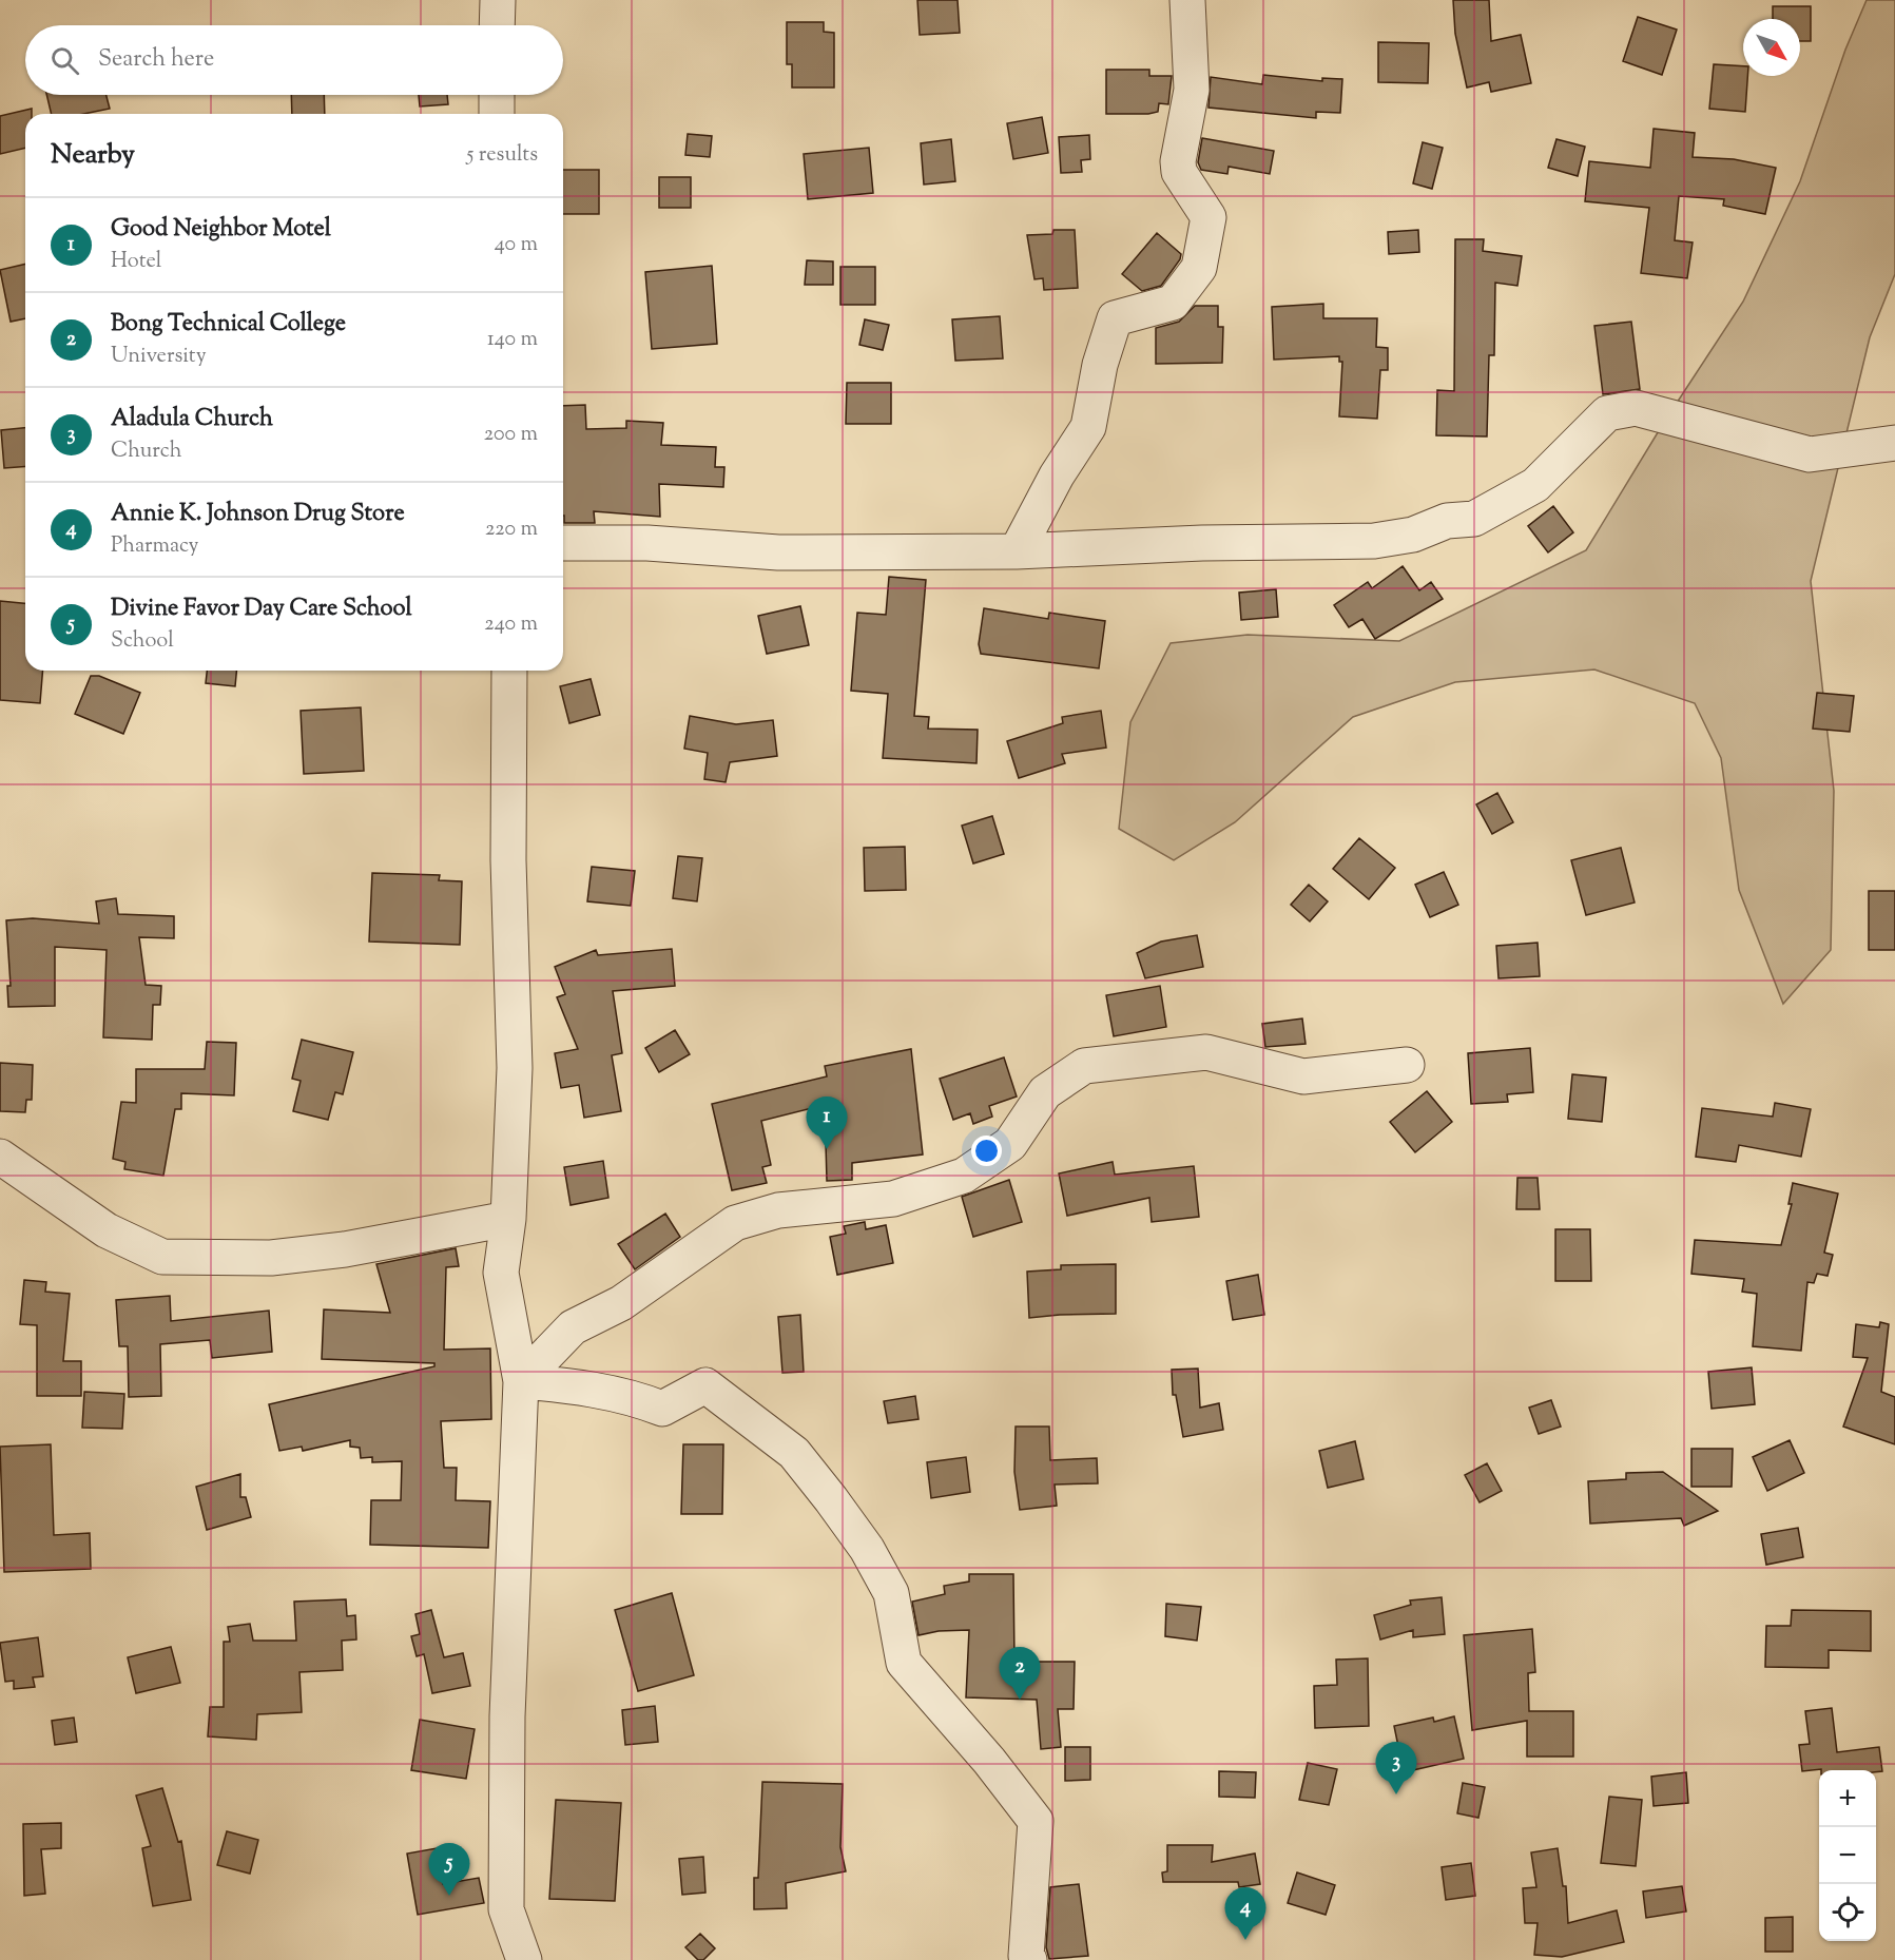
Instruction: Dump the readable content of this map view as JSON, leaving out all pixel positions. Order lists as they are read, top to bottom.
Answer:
{
  "north": "bottom right",
  "page": {
    "search": "Search here",
    "heading": ["Nearby", "5 results"],
    "list": [
      {
        "mark": "1",
        "name": "Good Neighbor Motel",
        "note": "Hotel",
        "value": "40 m"
      },
      {
        "mark": "2",
        "name": "Bong Technical College",
        "note": "University",
        "value": "140 m"
      },
      {
        "mark": "3",
        "name": "Aladula Church",
        "note": "Church",
        "value": "200 m"
      },
      {
        "mark": "4",
        "name": "Annie K. Johnson Drug Store",
        "note": "Pharmacy",
        "value": "220 m"
      },
      {
        "mark": "5",
        "name": "Divine Favor Day Care School",
        "note": "School",
        "value": "240 m"
      }
    ],
    "pins": [
      "1",
      "2",
      "3",
      "5",
      "4"
    ],
    "map_buttons": ["+", "−"]
  }
}
